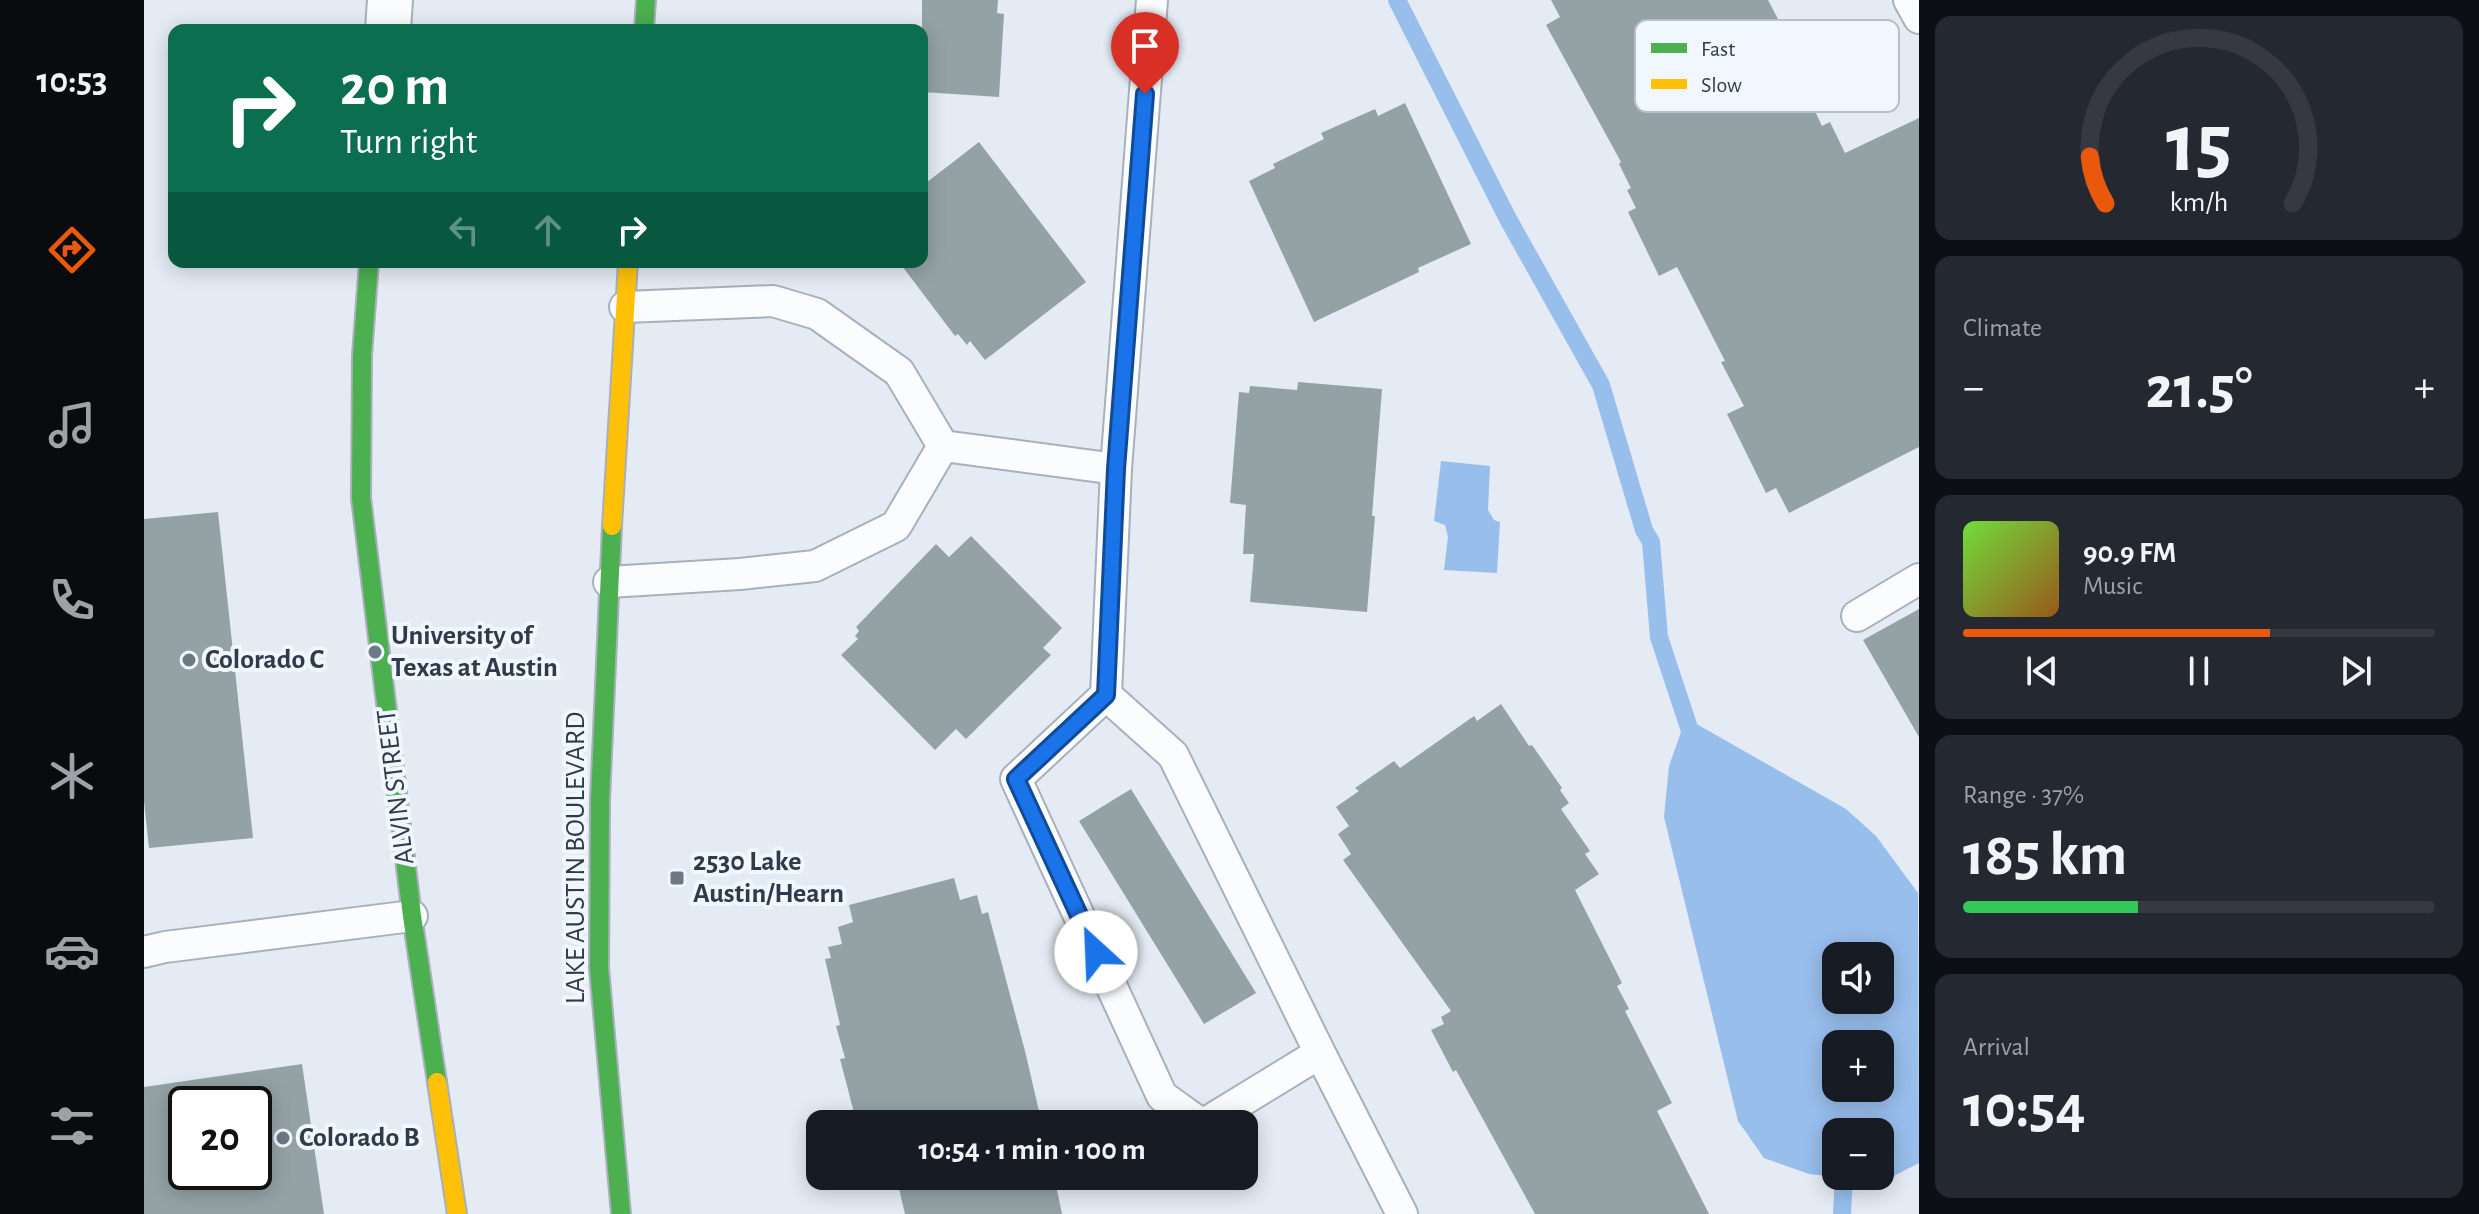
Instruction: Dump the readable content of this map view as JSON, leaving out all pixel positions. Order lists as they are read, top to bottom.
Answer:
{
  "streets": {
    "main road": ["ALVIN STREET", "LAKE AUSTIN BOULEVARD"]
  },
  "places": {
    "other": ["University of Texas at Austin", "Colorado C", "Colorado B"],
    "transit": ["2530 Lake Austin/Hearn"]
  },
  "legend": ["Fast", "Slow"],
  "page": {
    "tabs": "10:53",
    "turn": ["20 m", "Turn right"],
    "tile": [
      "Climate",
      ["Range · 37%", "185 km"],
      ["Arrival", "10:54"]
    ],
    "heat": ["−", "21.5°", "+"],
    "song": ["90.9 FM", "Music"],
    "map_buttons": ["+", "−"],
    "limit": "20",
    "trip": "10:54 · 1 min · 100 m",
    "gauge": ["15", "km/h"]
  }
}
